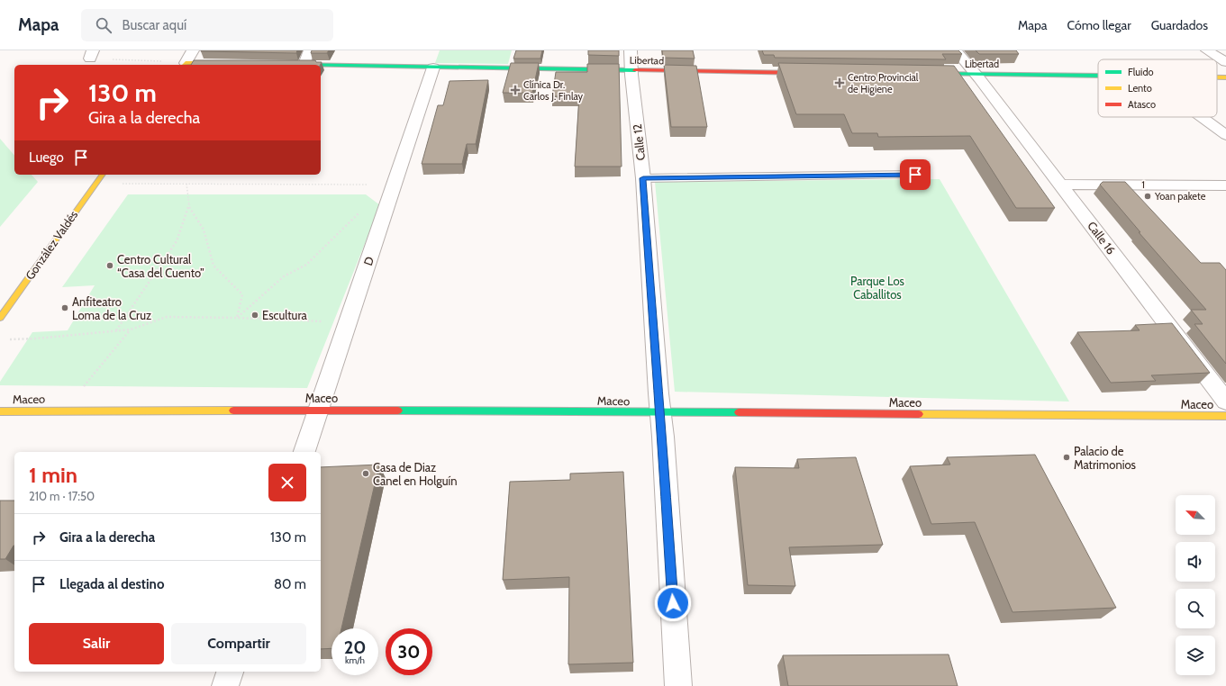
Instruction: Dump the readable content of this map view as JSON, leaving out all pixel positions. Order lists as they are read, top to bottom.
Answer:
{
  "streets": {
    "street": [
      "Libertad",
      "Calle 12",
      "1",
      "Calle 16",
      "González Valdés",
      "D",
      "Maceo"
    ]
  },
  "crossings": [
    ["Libertad", "Calle 12"],
    ["Libertad", "Calle 16"],
    ["Libertad", "D"],
    ["Calle 12", "Maceo"],
    ["1", "Calle 16"],
    ["D", "Maceo"]
  ],
  "parks": ["Parque Los Caballitos"],
  "places": {
    "health": ["Centro Provincial de Higiene", "Clínica Dr. Carlos J. Finlay"],
    "other": [
      "Yoan pakete",
      "Centro Cultural “Casa del Cuento”",
      "Anfiteatro Loma de la Cruz",
      "Escultura",
      "Palacio de Matrimonios",
      "Casa de Diaz Canel en Holguín"
    ]
  },
  "legend": ["Fluido", "Lento", "Atasco"],
  "north": "top left",
  "page": {
    "header": "Mapa",
    "search": "Buscar aquí",
    "nav": ["Mapa", "Cómo llegar", "Guardados"],
    "turn": ["130 m", "Gira a la derecha"],
    "then": "Luego",
    "heading": ["1 min", "210 m · 17:50"],
    "list": [
      {
        "name": "Gira a la derecha",
        "value": "130 m"
      },
      {
        "name": "Llegada al destino",
        "value": "80 m"
      }
    ],
    "buttons": ["Salir", "Compartir"],
    "speed": "20 km/h",
    "limit": "30"
  }
}
